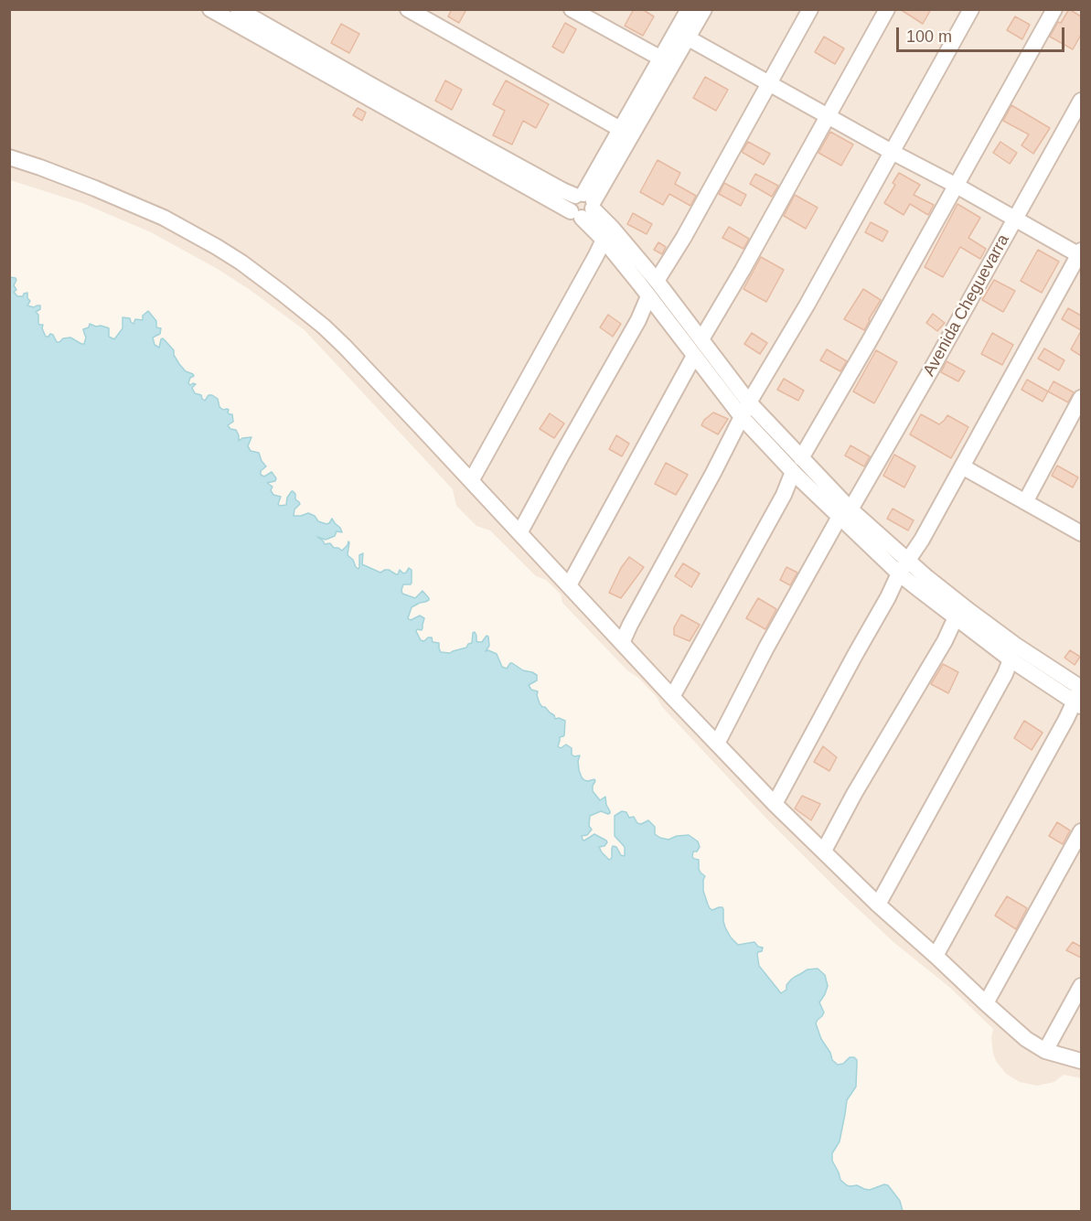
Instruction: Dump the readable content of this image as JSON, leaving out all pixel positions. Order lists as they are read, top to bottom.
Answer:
{
  "streets": {
    "street": ["Avenida Cheguevarra"]
  },
  "scale_bar": "100 m"
}
